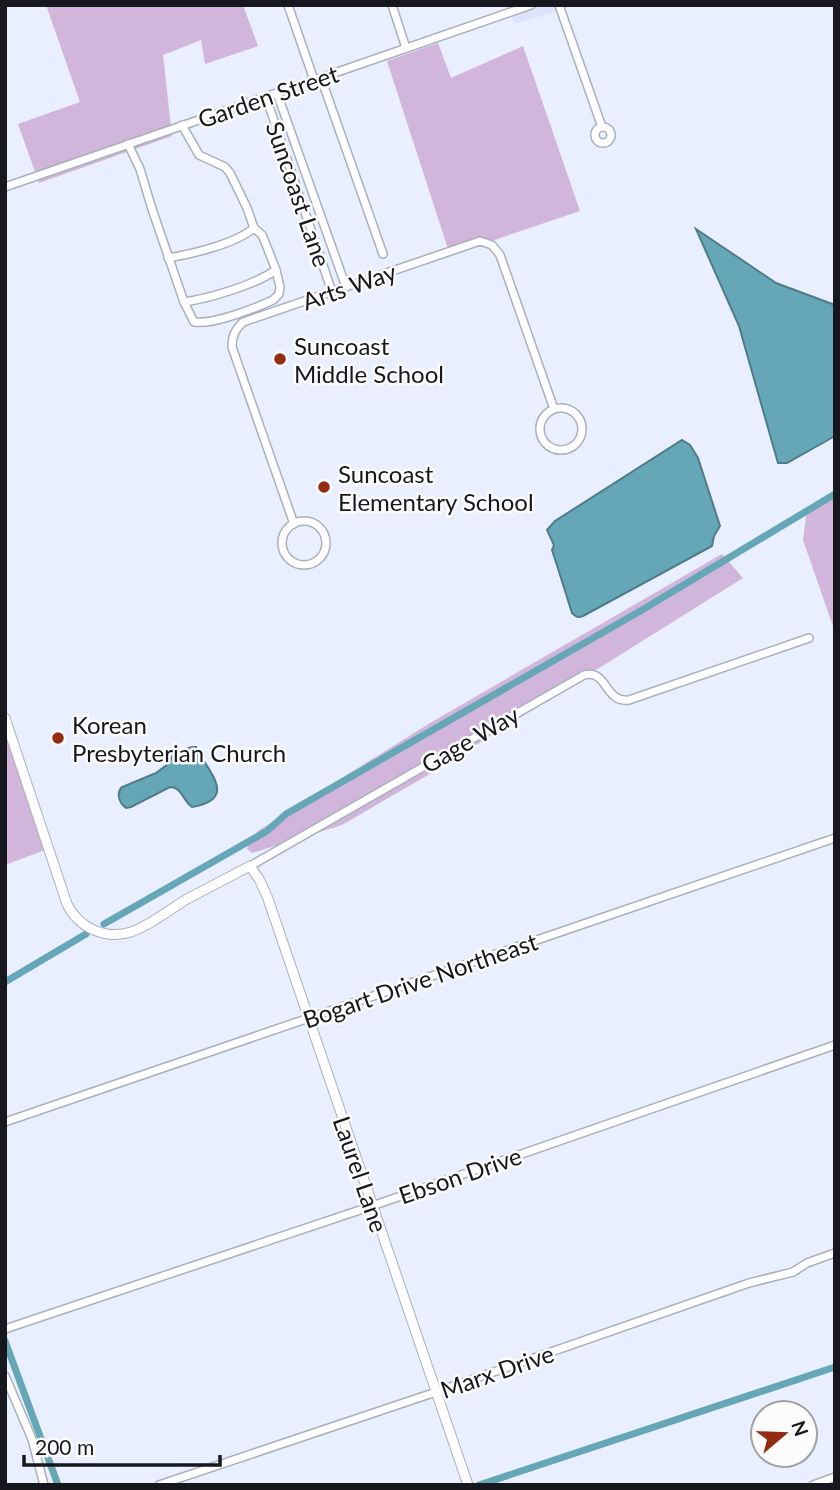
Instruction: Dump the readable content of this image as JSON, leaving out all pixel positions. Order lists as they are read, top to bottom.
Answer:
{
  "streets": {
    "street": [
      "Garden Street",
      "Suncoast Lane",
      "Arts Way",
      "Gage Way",
      "Bogart Drive Northeast",
      "Laurel Lane",
      "Ebson Drive",
      "Marx Drive"
    ]
  },
  "crossings": [
    ["Garden Street", "Suncoast Lane"],
    ["Suncoast Lane", "Arts Way"],
    ["Gage Way", "Laurel Lane"],
    ["Bogart Drive Northeast", "Laurel Lane"],
    ["Laurel Lane", "Ebson Drive"],
    ["Laurel Lane", "Marx Drive"]
  ],
  "places": ["Suncoast Middle School", "Suncoast Elementary School", "Korean Presbyterian Church"],
  "scale_bar": "200 m",
  "north": "right"
}
